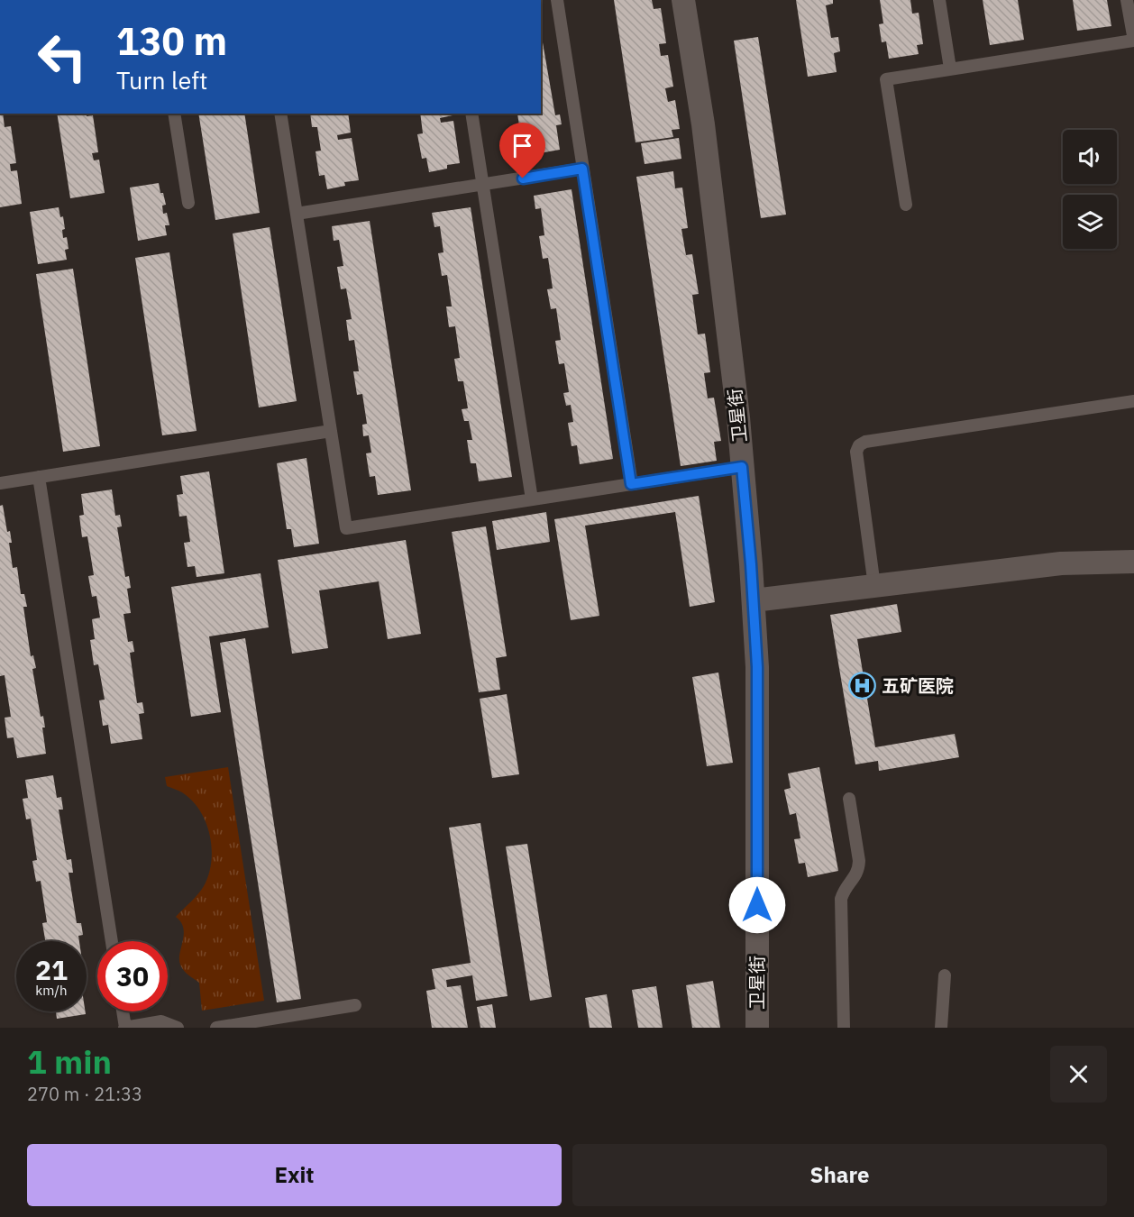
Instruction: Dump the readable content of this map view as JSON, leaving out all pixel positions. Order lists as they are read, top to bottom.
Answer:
{
  "streets": {
    "street": ["卫星街"]
  },
  "places": {
    "hospital": ["五矿医院"]
  },
  "page": {
    "turn": ["130 m", "Turn left"],
    "speed": "21 km/h",
    "limit": "30",
    "heading": ["1 min", "270 m · 21:33"],
    "buttons": ["Exit", "Share"]
  }
}
